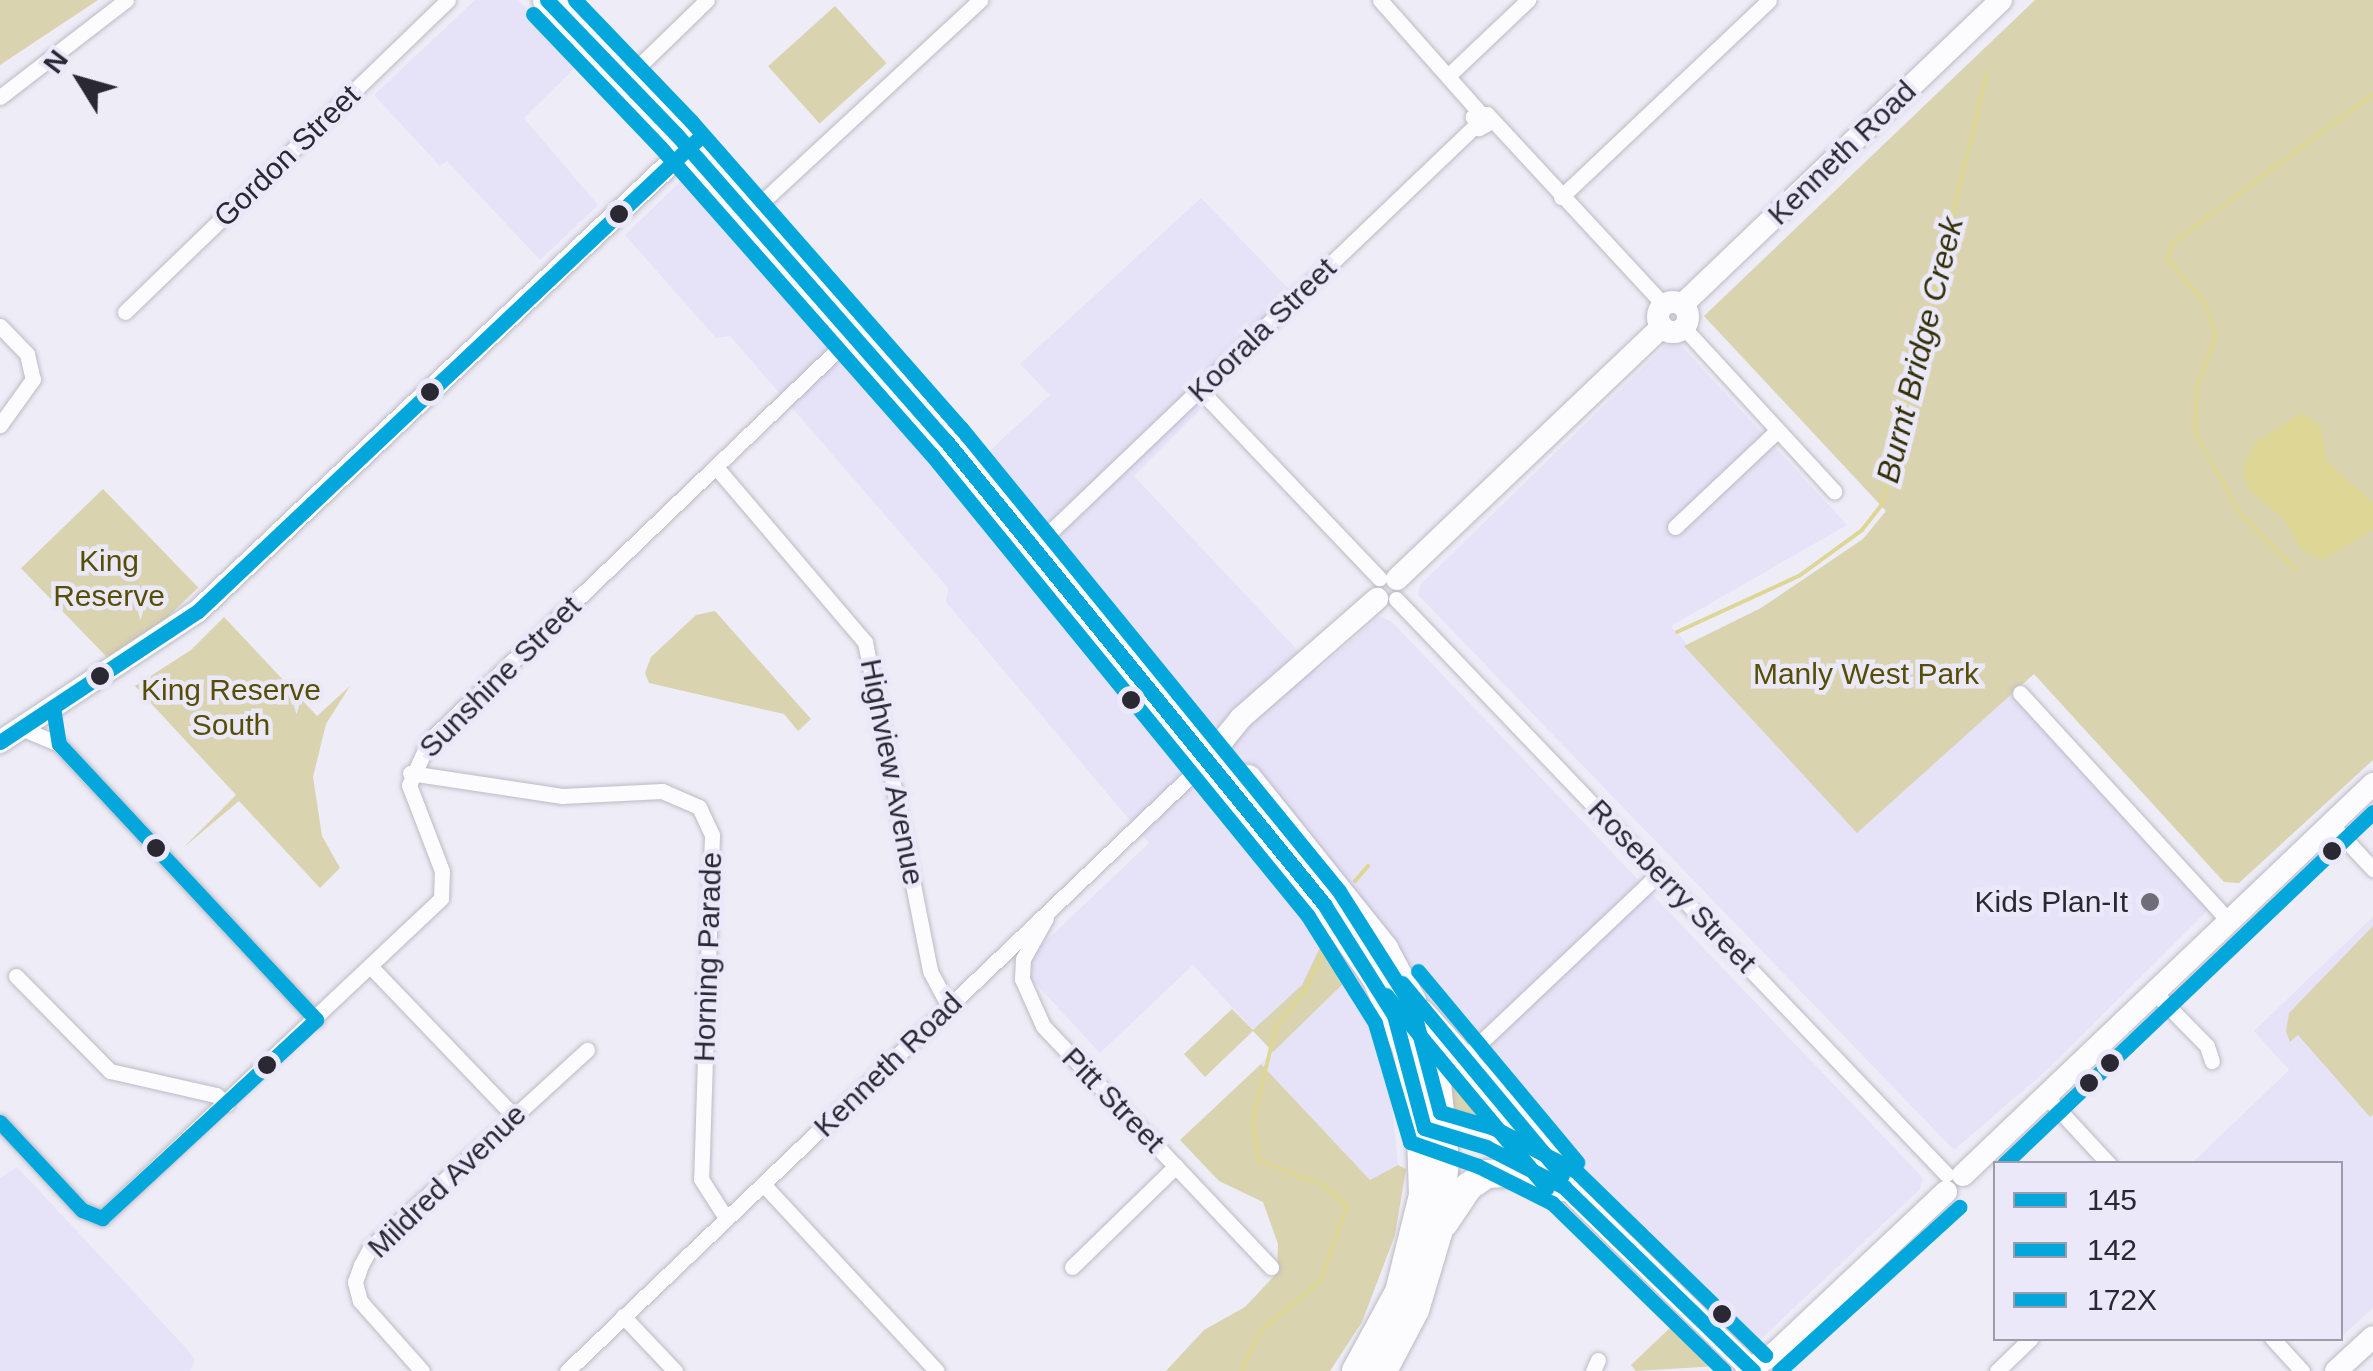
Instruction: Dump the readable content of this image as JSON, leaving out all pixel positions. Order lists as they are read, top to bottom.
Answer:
{
  "streets": {
    "street": [
      "Kenneth Road",
      "Gordon Street",
      "Koorala Street",
      "Sunshine Street",
      "Highview Avenue",
      "Roseberry Street",
      "Horning Parade",
      "Pitt Street",
      "Mildred Avenue"
    ]
  },
  "crossings": [
    ["Kenneth Road", "Highview Avenue"],
    ["Kenneth Road", "Roseberry Street"],
    ["Kenneth Road", "Horning Parade"],
    ["Kenneth Road", "Pitt Street"],
    ["Koorala Street", "Roseberry Street"],
    ["Sunshine Street", "Highview Avenue"],
    ["Sunshine Street", "Horning Parade"]
  ],
  "water": ["Burnt Bridge Creek"],
  "parks": ["King Reserve", "Manly West Park", "King Reserve South"],
  "places": ["Kids Plan-It"],
  "lines": ["transit line 145", "transit line 172X", "transit line 142"],
  "legend": ["145", "142", "172X"],
  "north": "top left"
}
